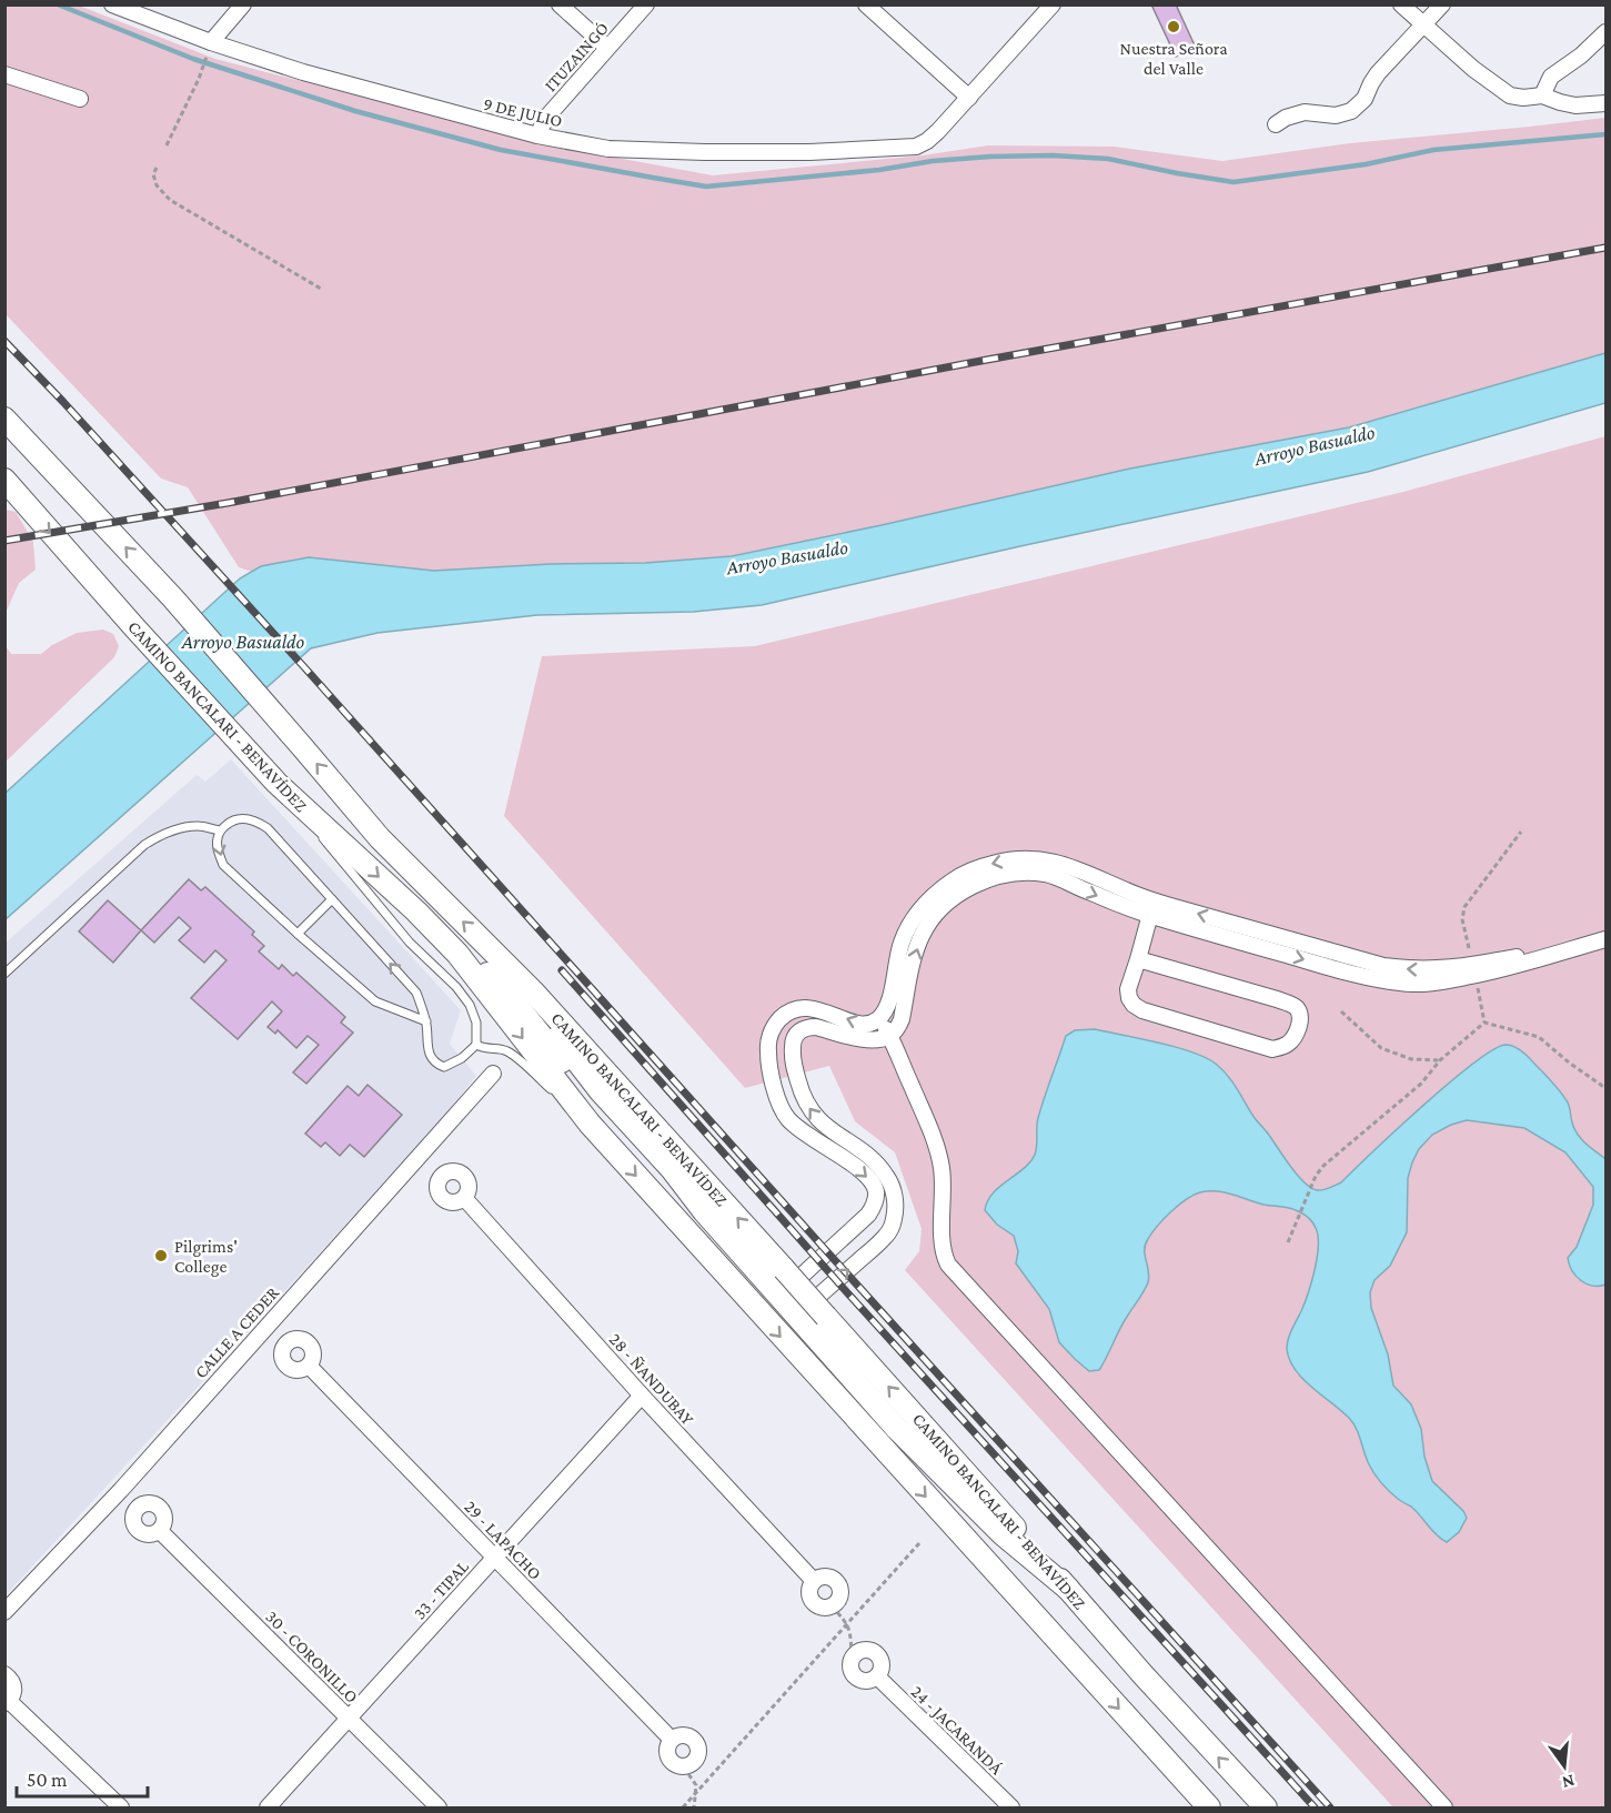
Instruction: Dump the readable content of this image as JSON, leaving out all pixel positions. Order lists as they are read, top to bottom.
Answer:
{
  "streets": {
    "main road": ["CAMINO BANCALARI - BENAVÍDEZ"],
    "street": [
      "ITUZAINGÓ",
      "9 DE JULIO",
      "CALLE A CEDER",
      "28 - ÑANDUBAY",
      "29 - LAPACHO",
      "33 - TIPAL",
      "30 - CORONILLO",
      "24 - JACARANDÁ"
    ]
  },
  "crossings": [
    ["ITUZAINGÓ", "9 DE JULIO"],
    ["28 - ÑANDUBAY", "33 - TIPAL"],
    ["29 - LAPACHO", "33 - TIPAL"],
    ["33 - TIPAL", "30 - CORONILLO"]
  ],
  "water": ["Arroyo Basualdo"],
  "places": ["Nuestra Señora del Valle", "Pilgrims' College"],
  "scale_bar": "50 m",
  "north": "bottom"
}
